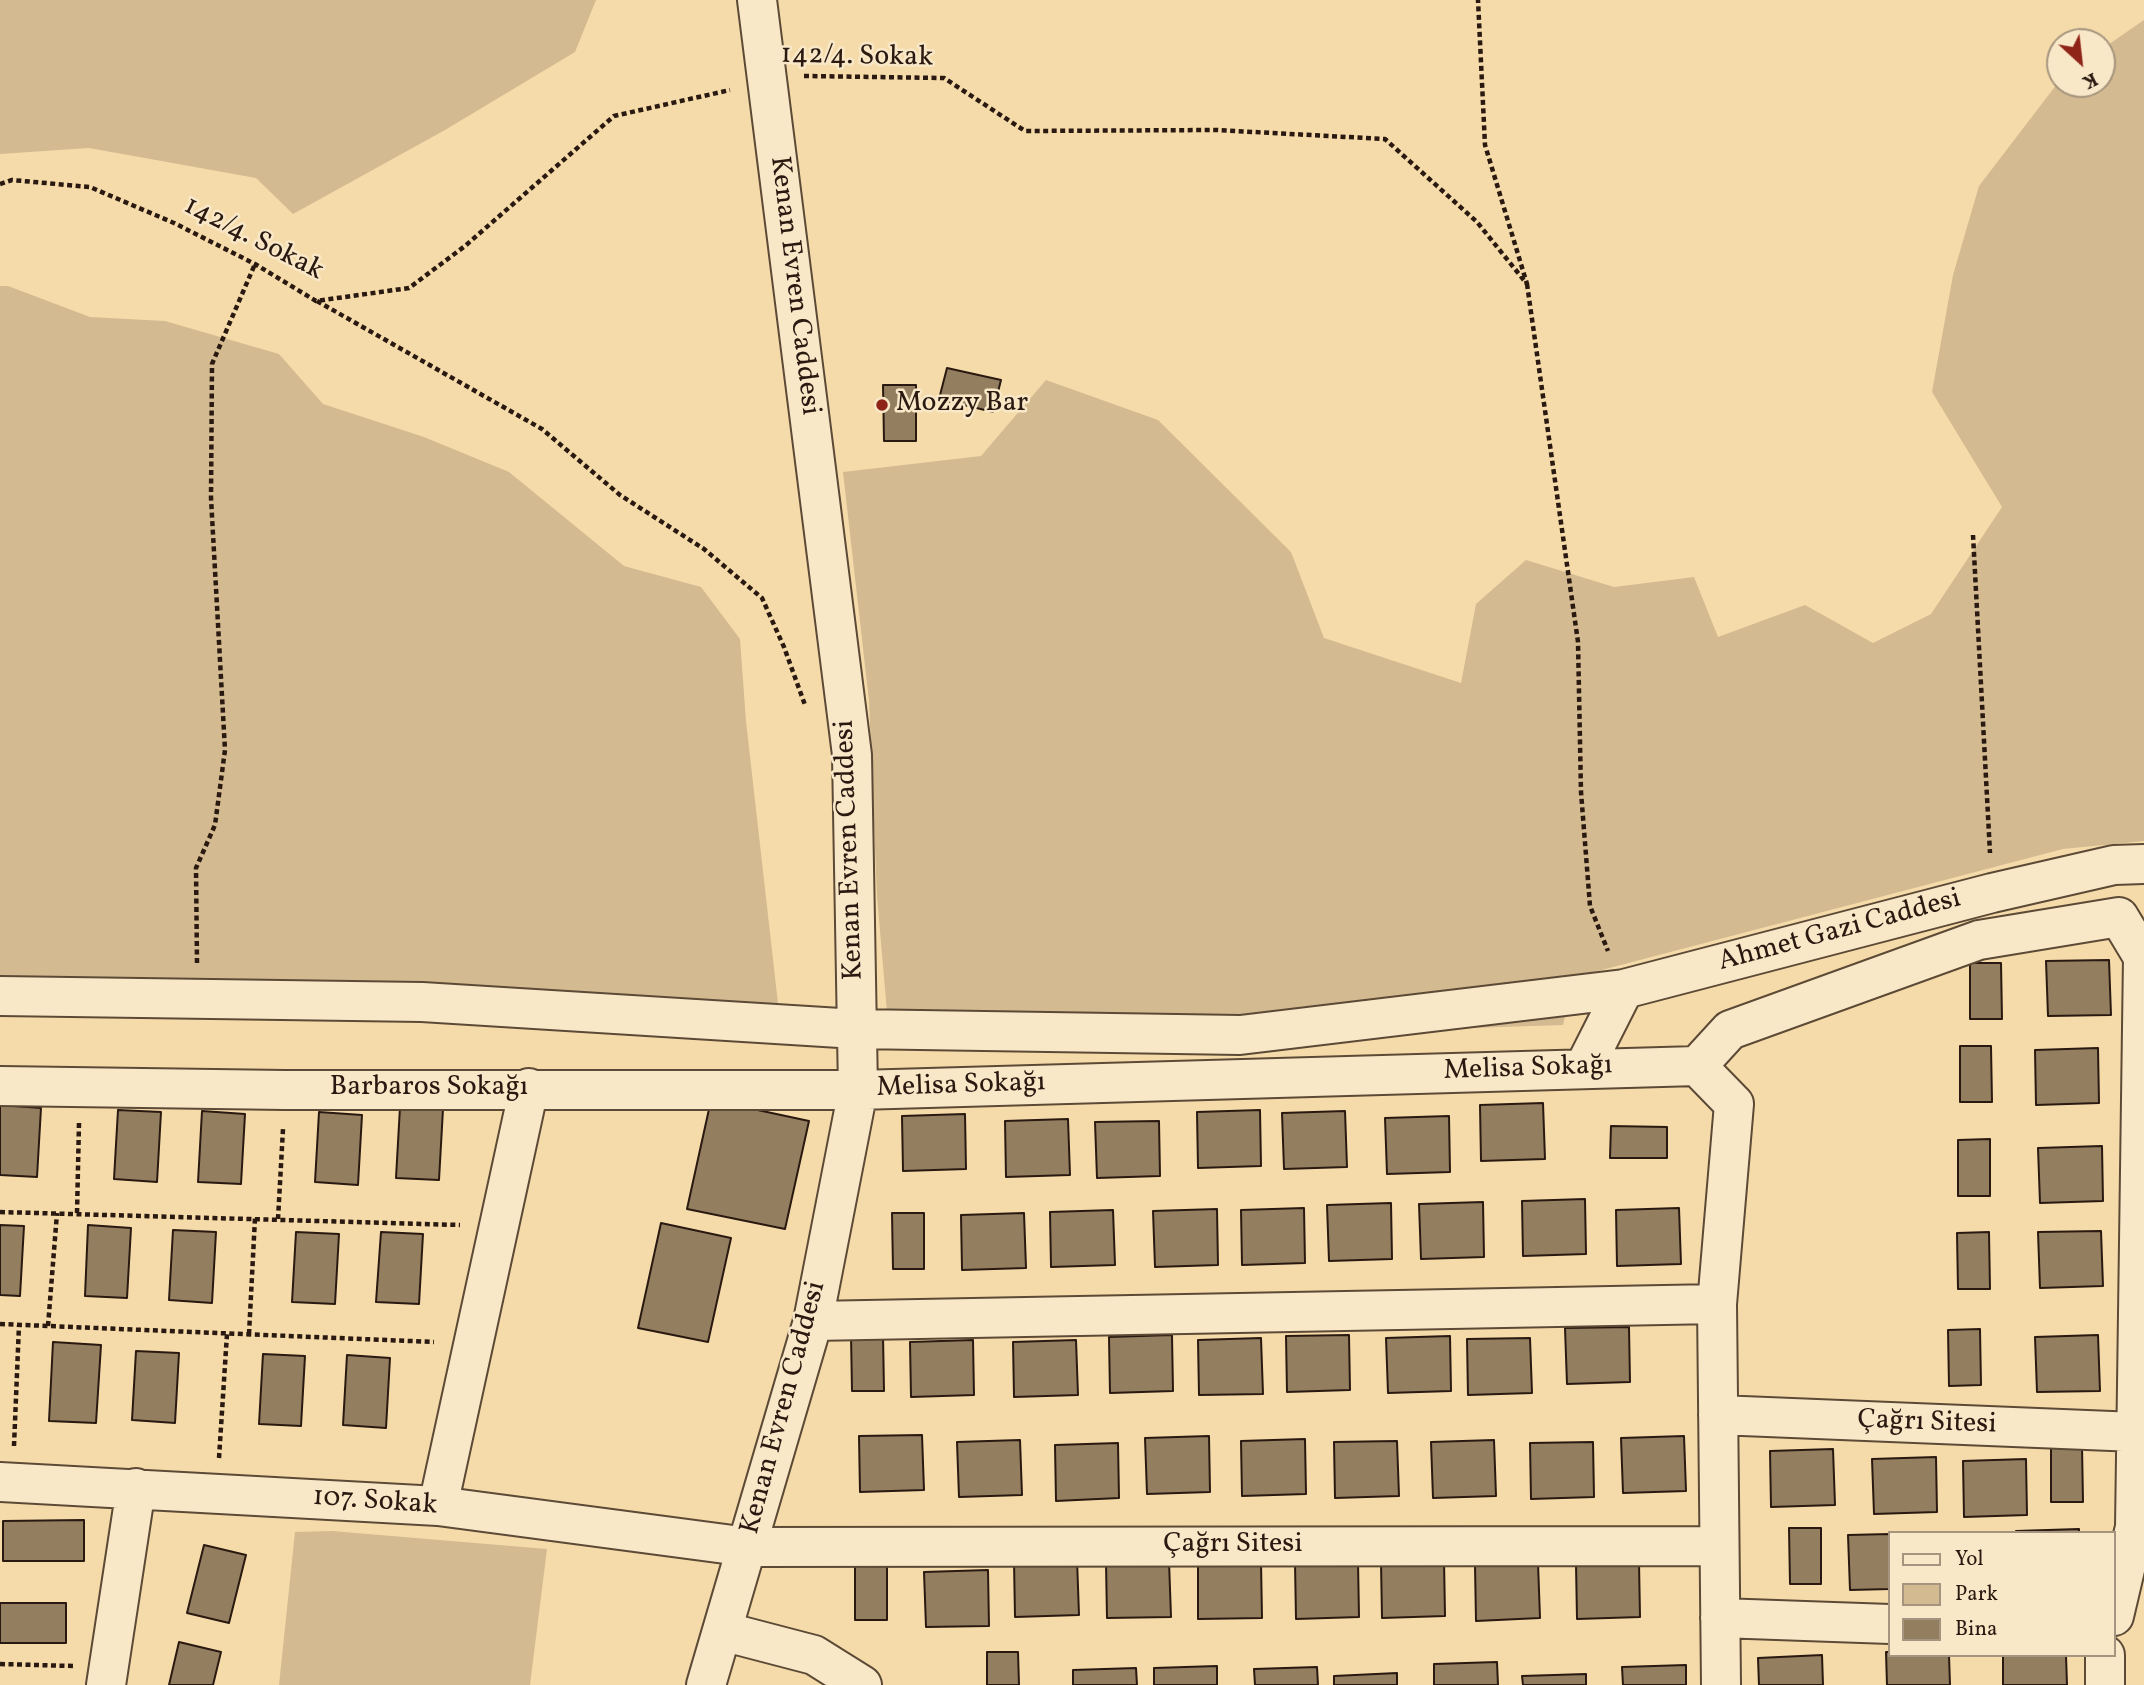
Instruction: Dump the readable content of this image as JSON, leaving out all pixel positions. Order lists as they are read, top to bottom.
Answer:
{
  "streets": {
    "street": [
      "Kenan Evren Caddesi",
      "Ahmet Gazi Caddesi",
      "Melisa Sokağı",
      "Barbaros Sokağı",
      "Çağrı Sitesi",
      "107. Sokak"
    ],
    "path": ["142/4. Sokak"]
  },
  "crossings": [
    ["142/4. Sokak", "Kenan Evren Caddesi"],
    ["Kenan Evren Caddesi", "Ahmet Gazi Caddesi"],
    ["Kenan Evren Caddesi", "Melisa Sokağı"],
    ["Kenan Evren Caddesi", "Barbaros Sokağı"],
    ["Kenan Evren Caddesi", "Çağrı Sitesi"],
    ["Kenan Evren Caddesi", "107. Sokak"],
    ["Melisa Sokağı", "Barbaros Sokağı"],
    ["Çağrı Sitesi", "107. Sokak"]
  ],
  "places": ["Mozzy Bar"],
  "legend": ["Yol", "Park", "Bina"],
  "north": "bottom right"
}
